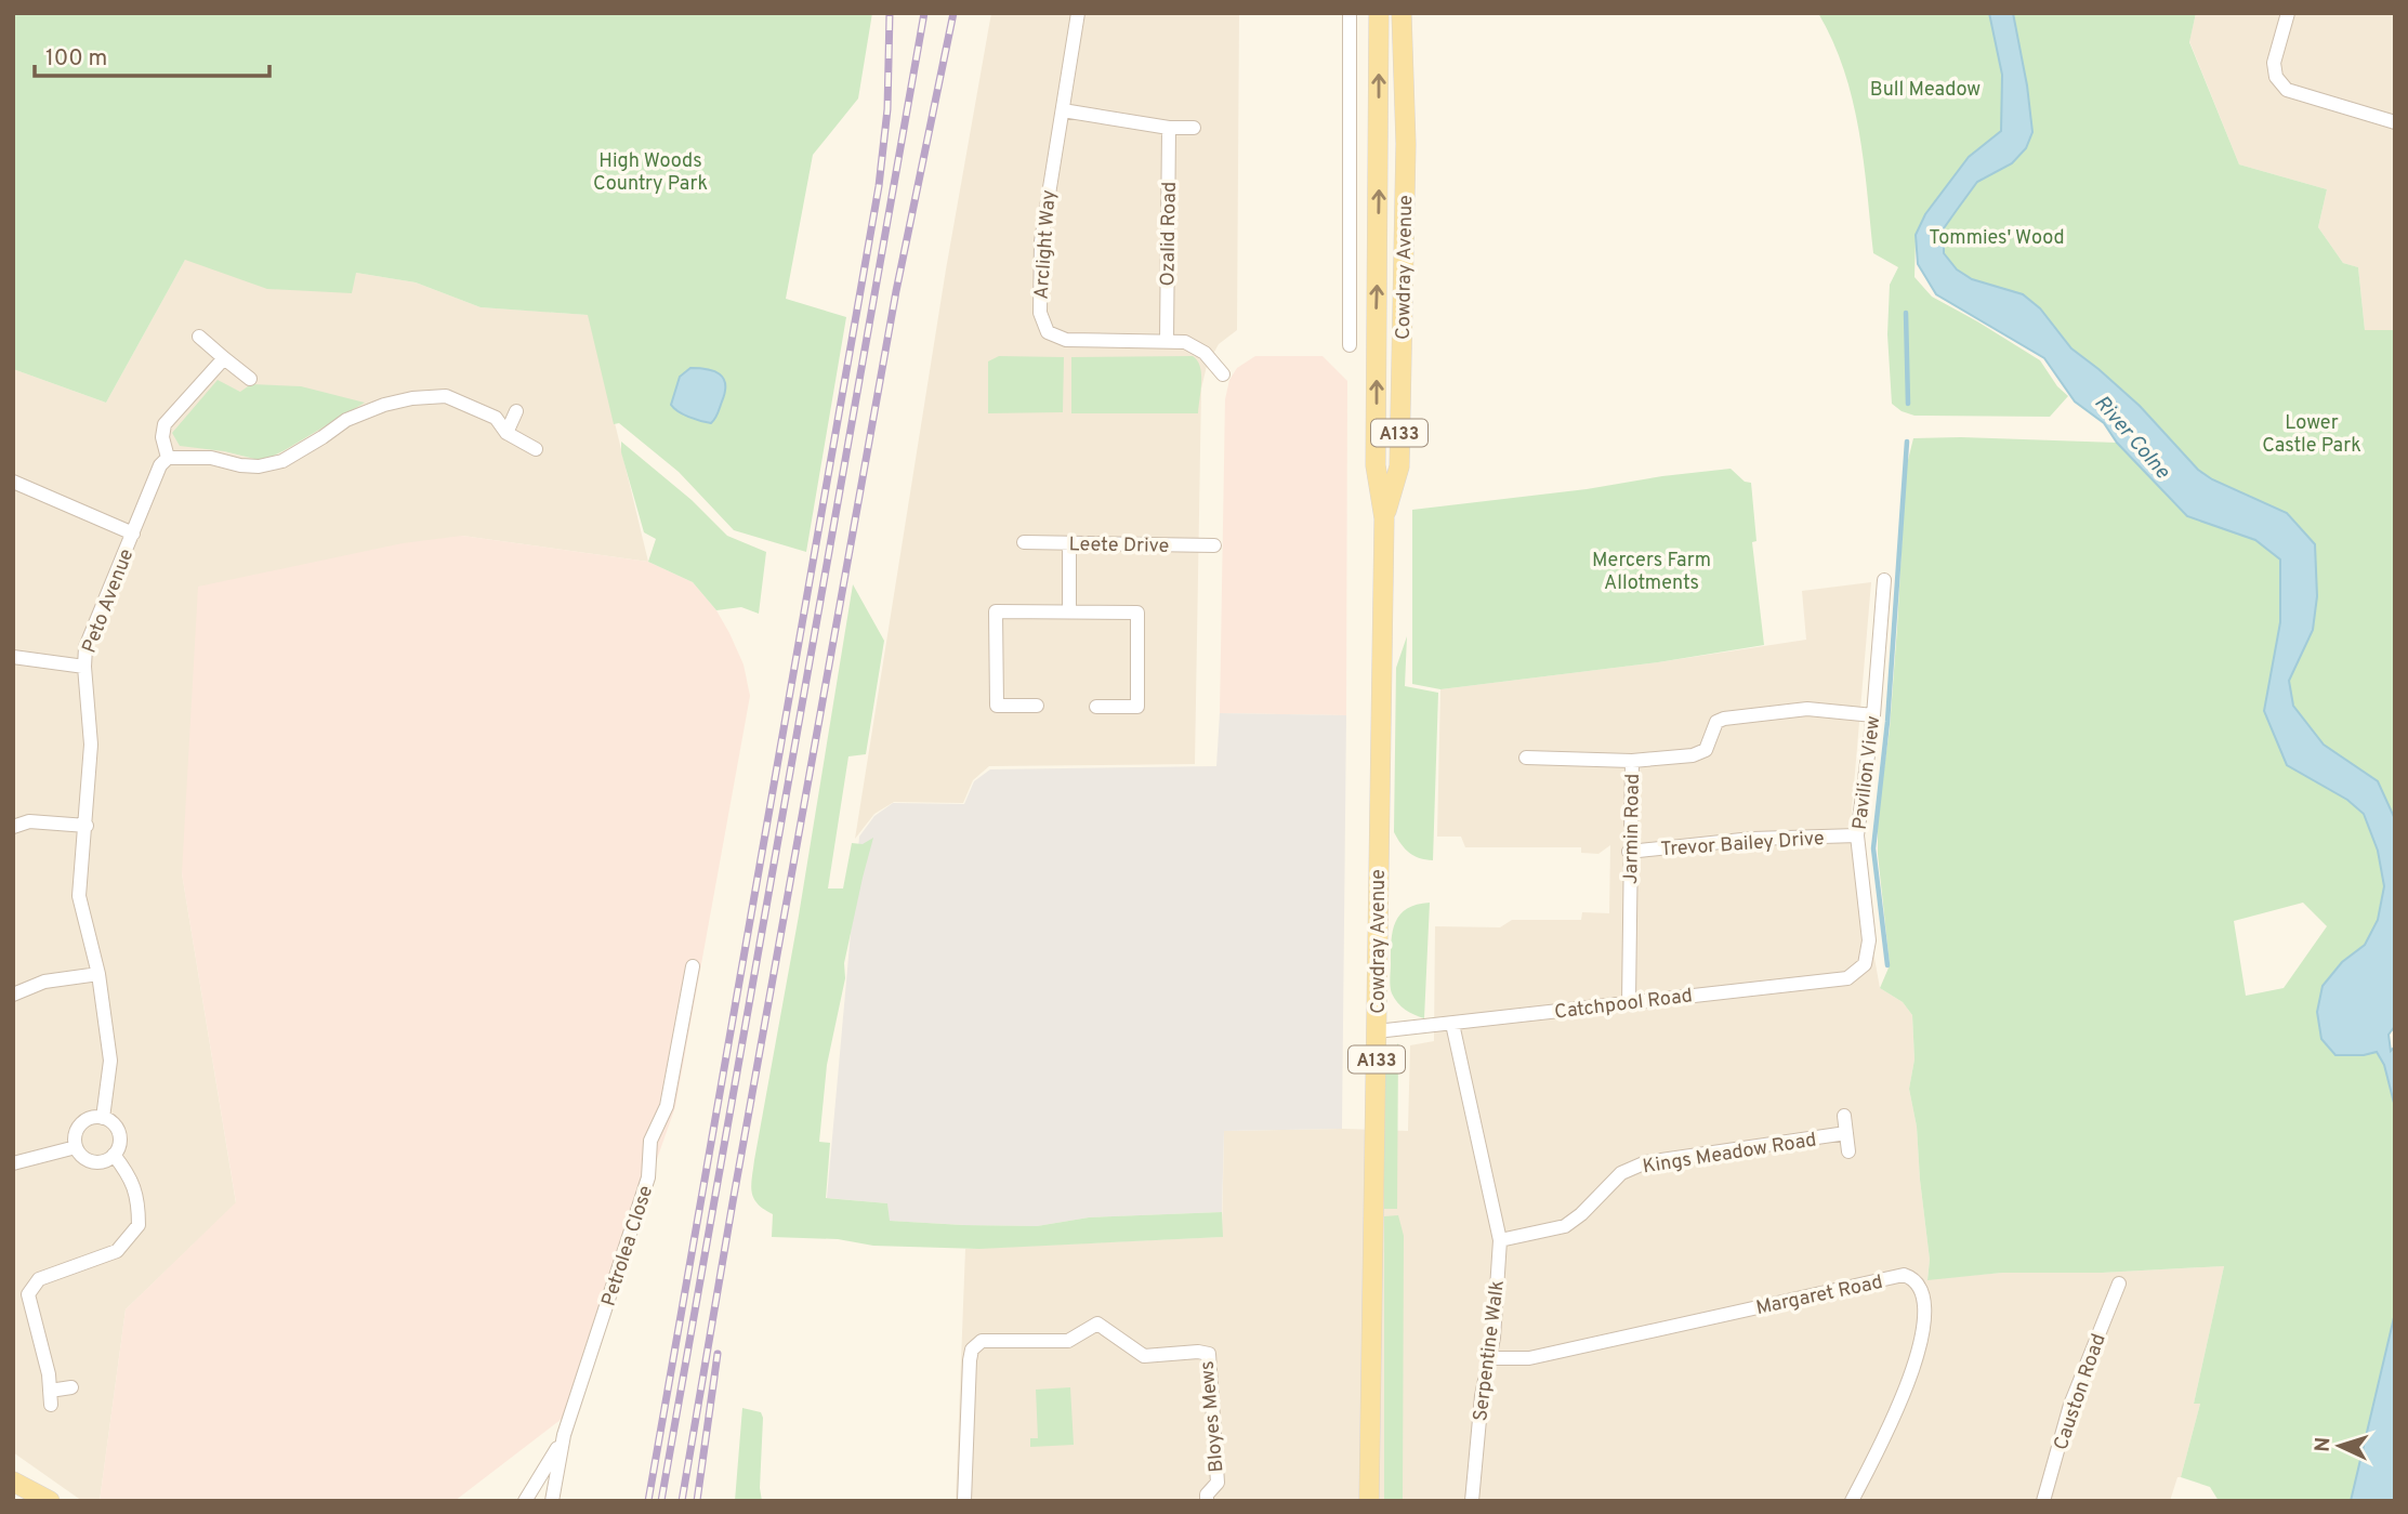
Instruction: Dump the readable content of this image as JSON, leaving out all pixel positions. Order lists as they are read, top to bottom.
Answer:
{
  "streets": {
    "main road": ["Cowdray Avenue", "A133"],
    "street": [
      "Ozalid Road",
      "Arclight Way",
      "Leete Drive",
      "Peto Avenue",
      "Pavilion View",
      "Jarmin Road",
      "Trevor Bailey Drive",
      "Catchpool Road",
      "Kings Meadow Road",
      "Petrolea Close",
      "Margaret Road",
      "Serpentine Walk",
      "Causton Road",
      "Bloyes Mews"
    ]
  },
  "crossings": [
    ["Ozalid Road", "Arclight Way"],
    ["Cowdray Avenue", "Catchpool Road"],
    ["Pavilion View", "Trevor Bailey Drive"],
    ["Pavilion View", "Catchpool Road"],
    ["Jarmin Road", "Trevor Bailey Drive"],
    ["Jarmin Road", "Catchpool Road"],
    ["Catchpool Road", "Serpentine Walk"],
    ["Kings Meadow Road", "Serpentine Walk"],
    ["Margaret Road", "Serpentine Walk"]
  ],
  "water": ["River Colne"],
  "parks": [
    "Bull Meadow",
    "High Woods Country Park",
    "Tommies' Wood",
    "Lower Castle Park",
    "Mercers Farm Allotments"
  ],
  "scale_bar": "100 m",
  "north": "left"
}
